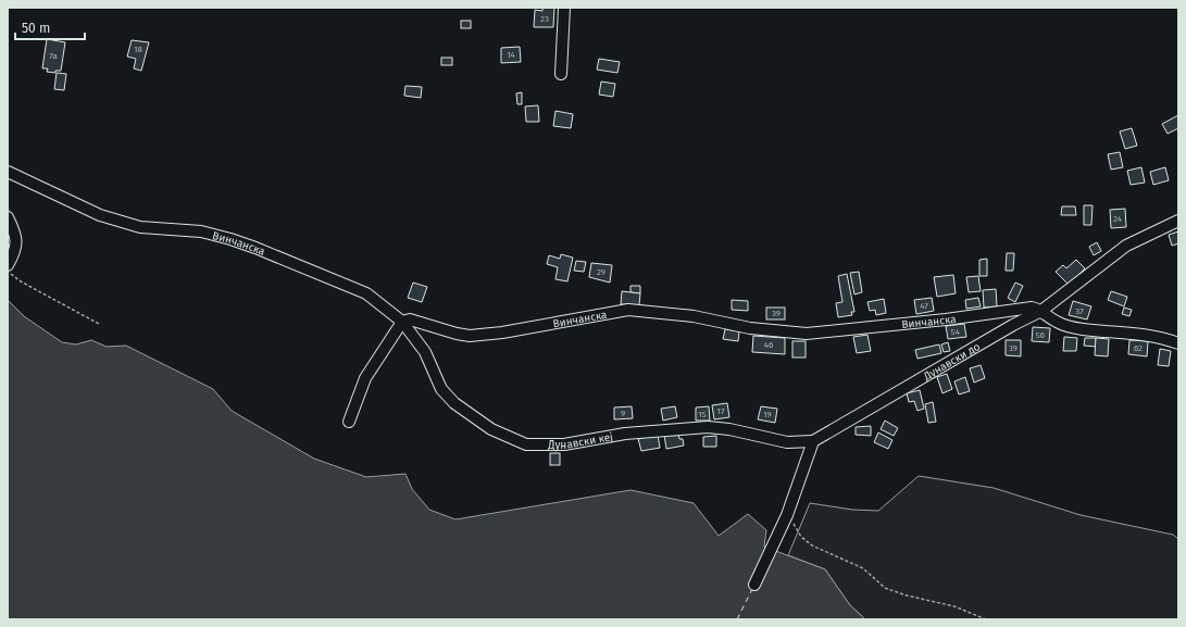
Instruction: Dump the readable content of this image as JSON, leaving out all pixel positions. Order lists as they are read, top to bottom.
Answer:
{
  "streets": {
    "street": ["Винчанска", "Дунавски до", "Дунавски кеј"]
  },
  "crossings": [
    ["Винчанска", "Дунавски до"],
    ["Винчанска", "Дунавски кеј"],
    ["Дунавски до", "Дунавски кеј"]
  ],
  "house_numbers": [
    "23",
    "18",
    "14",
    "7a",
    "24",
    "29",
    "47",
    "37",
    "39",
    "54",
    "56",
    "46",
    "39",
    "62",
    "17",
    "9",
    "15",
    "19"
  ],
  "scale_bar": "50 m"
}
